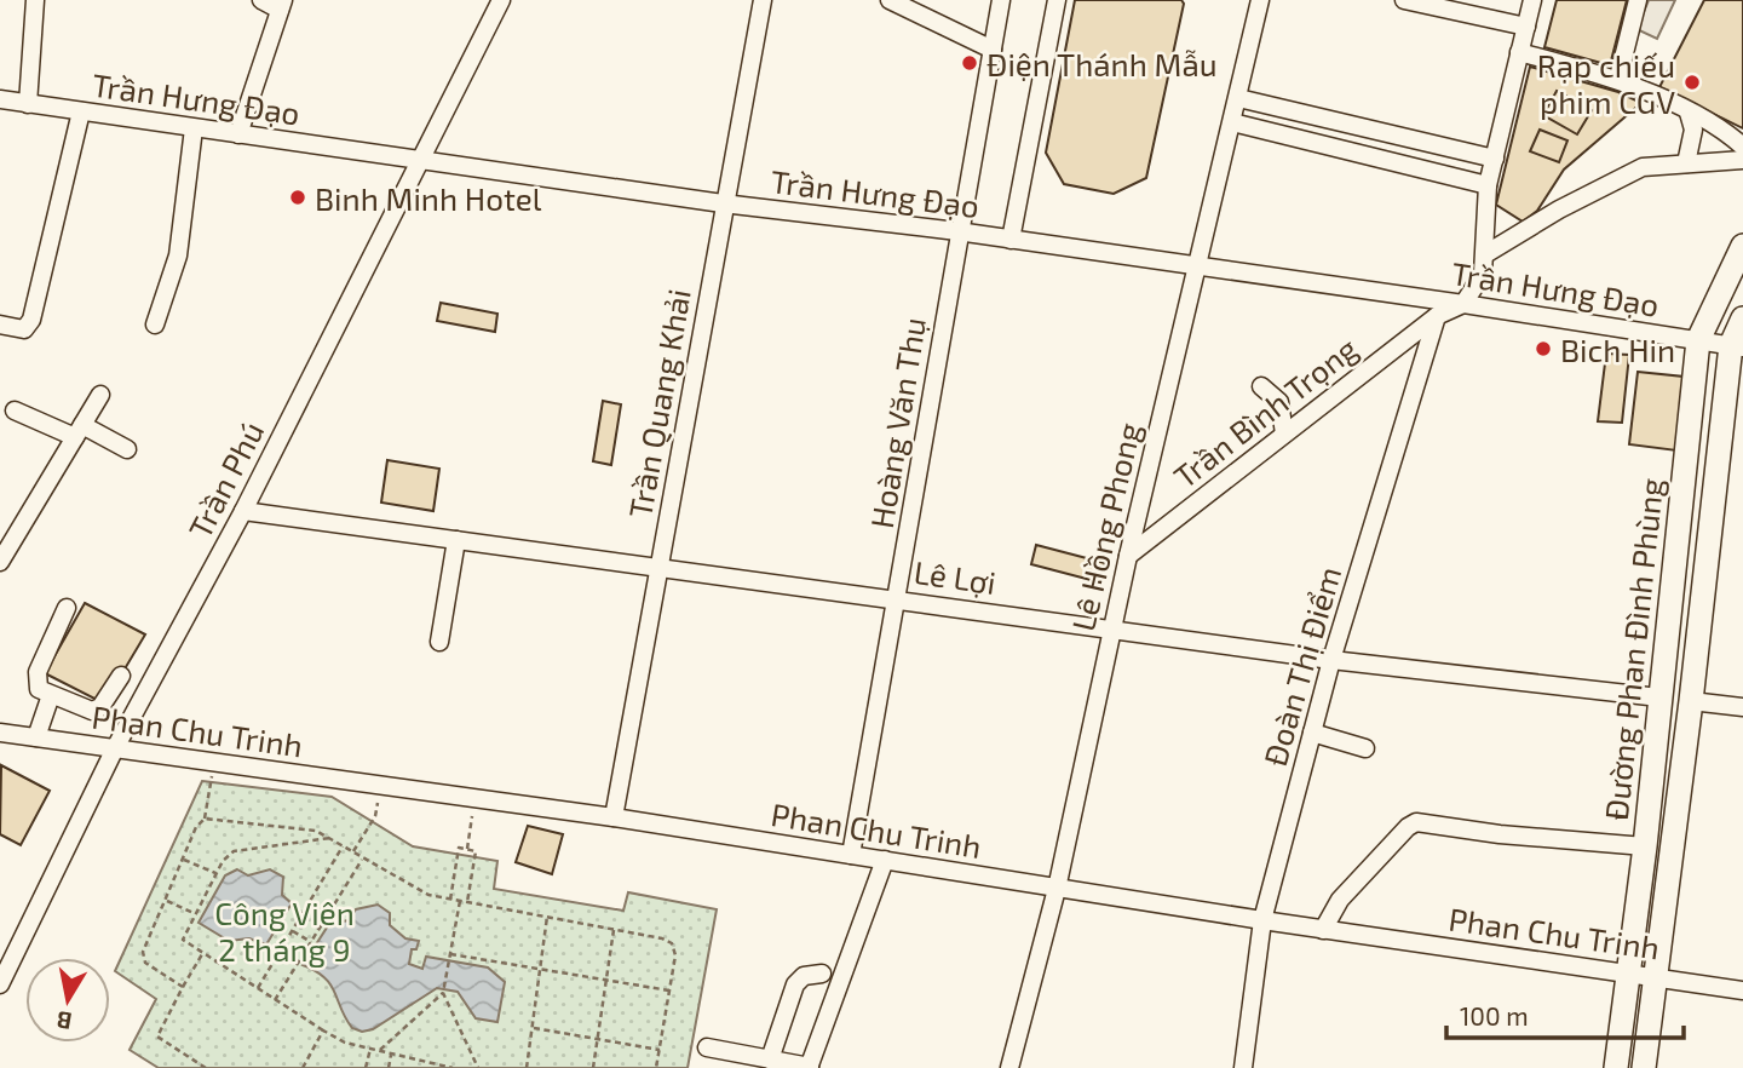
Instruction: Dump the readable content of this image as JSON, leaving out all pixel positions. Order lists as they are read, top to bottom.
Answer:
{
  "streets": {
    "main road": ["Đường Phan Đình Phùng"],
    "street": [
      "Trần Hưng Đạo",
      "Trần Quang Khải",
      "Trần Bình Trọng",
      "Hoàng Văn Thụ",
      "Trần Phú",
      "Lê Hồng Phong",
      "Lê Lợi",
      "Đoàn Thị Điểm",
      "Phan Chu Trinh"
    ]
  },
  "crossings": [
    ["Trần Hưng Đạo", "Trần Quang Khải"],
    ["Trần Hưng Đạo", "Hoàng Văn Thụ"],
    ["Trần Hưng Đạo", "Trần Phú"],
    ["Trần Hưng Đạo", "Lê Hồng Phong"],
    ["Trần Hưng Đạo", "Đường Phan Đình Phùng"],
    ["Trần Quang Khải", "Lê Lợi"],
    ["Trần Quang Khải", "Phan Chu Trinh"],
    ["Trần Bình Trọng", "Lê Hồng Phong"],
    ["Trần Bình Trọng", "Đoàn Thị Điểm"],
    ["Hoàng Văn Thụ", "Lê Lợi"],
    ["Hoàng Văn Thụ", "Phan Chu Trinh"],
    ["Trần Phú", "Lê Lợi"],
    ["Trần Phú", "Phan Chu Trinh"],
    ["Lê Hồng Phong", "Lê Lợi"],
    ["Lê Hồng Phong", "Phan Chu Trinh"],
    ["Lê Lợi", "Đường Phan Đình Phùng"],
    ["Lê Lợi", "Đoàn Thị Điểm"],
    ["Đường Phan Đình Phùng", "Phan Chu Trinh"],
    ["Đoàn Thị Điểm", "Phan Chu Trinh"]
  ],
  "parks": ["Công Viên 2 tháng 9"],
  "places": [
    "Điện Thánh Mẫu",
    "Rạp chiếu phim CGV",
    "Binh Minh Hotel",
    "Bich Hin"
  ],
  "scale_bar": "100 m",
  "north": "bottom"
}
